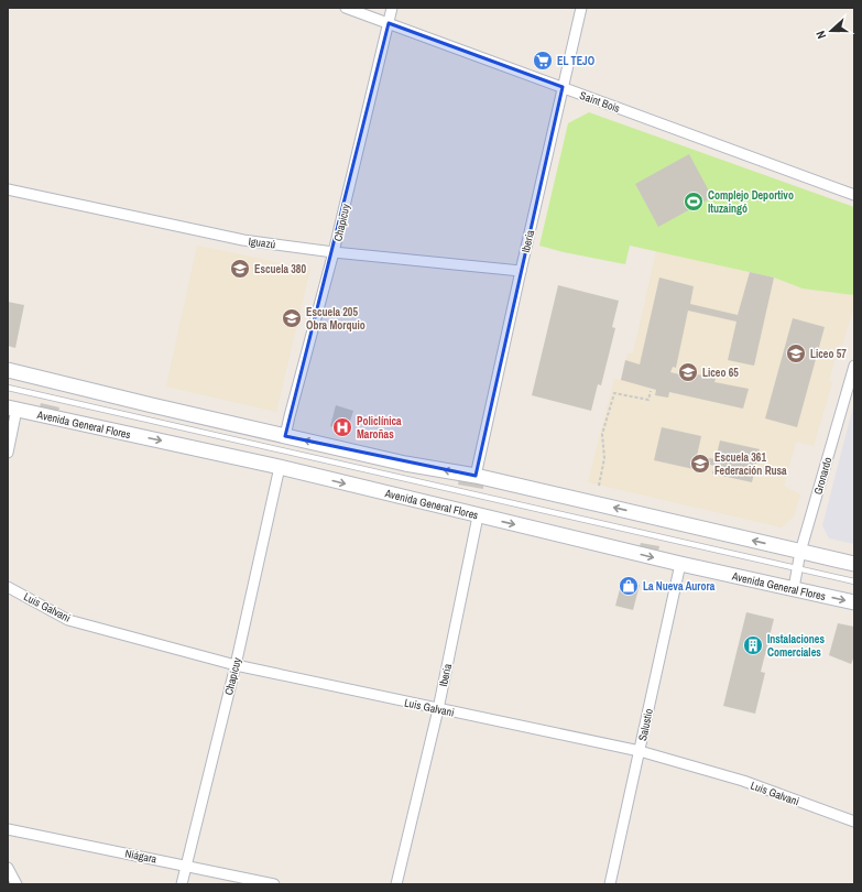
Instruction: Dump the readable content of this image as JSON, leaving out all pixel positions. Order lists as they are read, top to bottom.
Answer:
{
  "streets": {
    "main road": ["Avenida General Flores"],
    "street": [
      "Saint Bois",
      "Chapicuy",
      "Iberia",
      "Iguazú",
      "Gronardo",
      "Luis Galvani",
      "Salustio",
      "Niágara"
    ]
  },
  "crossings": [
    ["Saint Bois", "Chapicuy"],
    ["Saint Bois", "Iberia"],
    ["Chapicuy", "Iguazú"],
    ["Chapicuy", "Avenida General Flores"],
    ["Chapicuy", "Luis Galvani"],
    ["Chapicuy", "Niágara"],
    ["Iberia", "Iguazú"],
    ["Iberia", "Avenida General Flores"],
    ["Iberia", "Luis Galvani"],
    ["Avenida General Flores", "Gronardo"],
    ["Avenida General Flores", "Salustio"],
    ["Luis Galvani", "Salustio"]
  ],
  "places": {
    "supermarket": ["EL TEJO"],
    "sports": ["Complejo Deportivo Ituzaingó"],
    "school or university": [
      "Escuela 380",
      "Escuela 205 Obra Morquio",
      "Liceo 57",
      "Liceo 65",
      "Escuela 361 Federación Rusa"
    ],
    "hospital": ["Policlínica Maroñas"],
    "shop": ["La Nueva Aurora"],
    "building": ["Instalaciones Comerciales"]
  },
  "north": "left"
}
